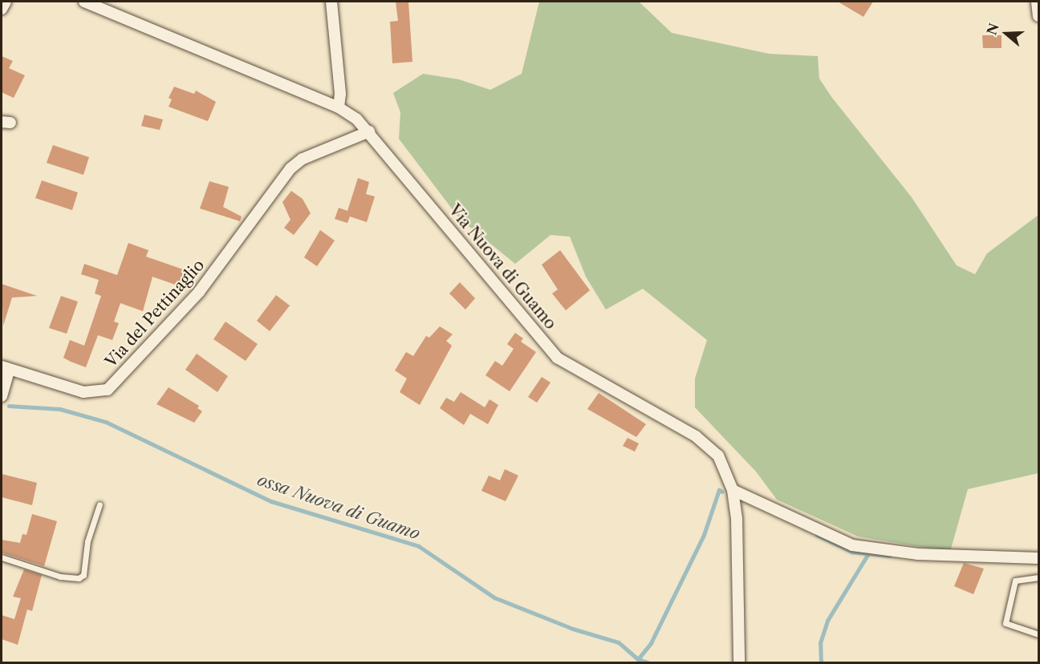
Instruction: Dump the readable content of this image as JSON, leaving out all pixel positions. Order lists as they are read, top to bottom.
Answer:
{
  "streets": {
    "street": ["Via Nuova di Guamo", "Via del Pettinaglio"]
  },
  "crossings": [
    ["Via Nuova di Guamo", "Via del Pettinaglio"]
  ],
  "water": ["ossa Nuova di Guamo"],
  "north": "left"
}
